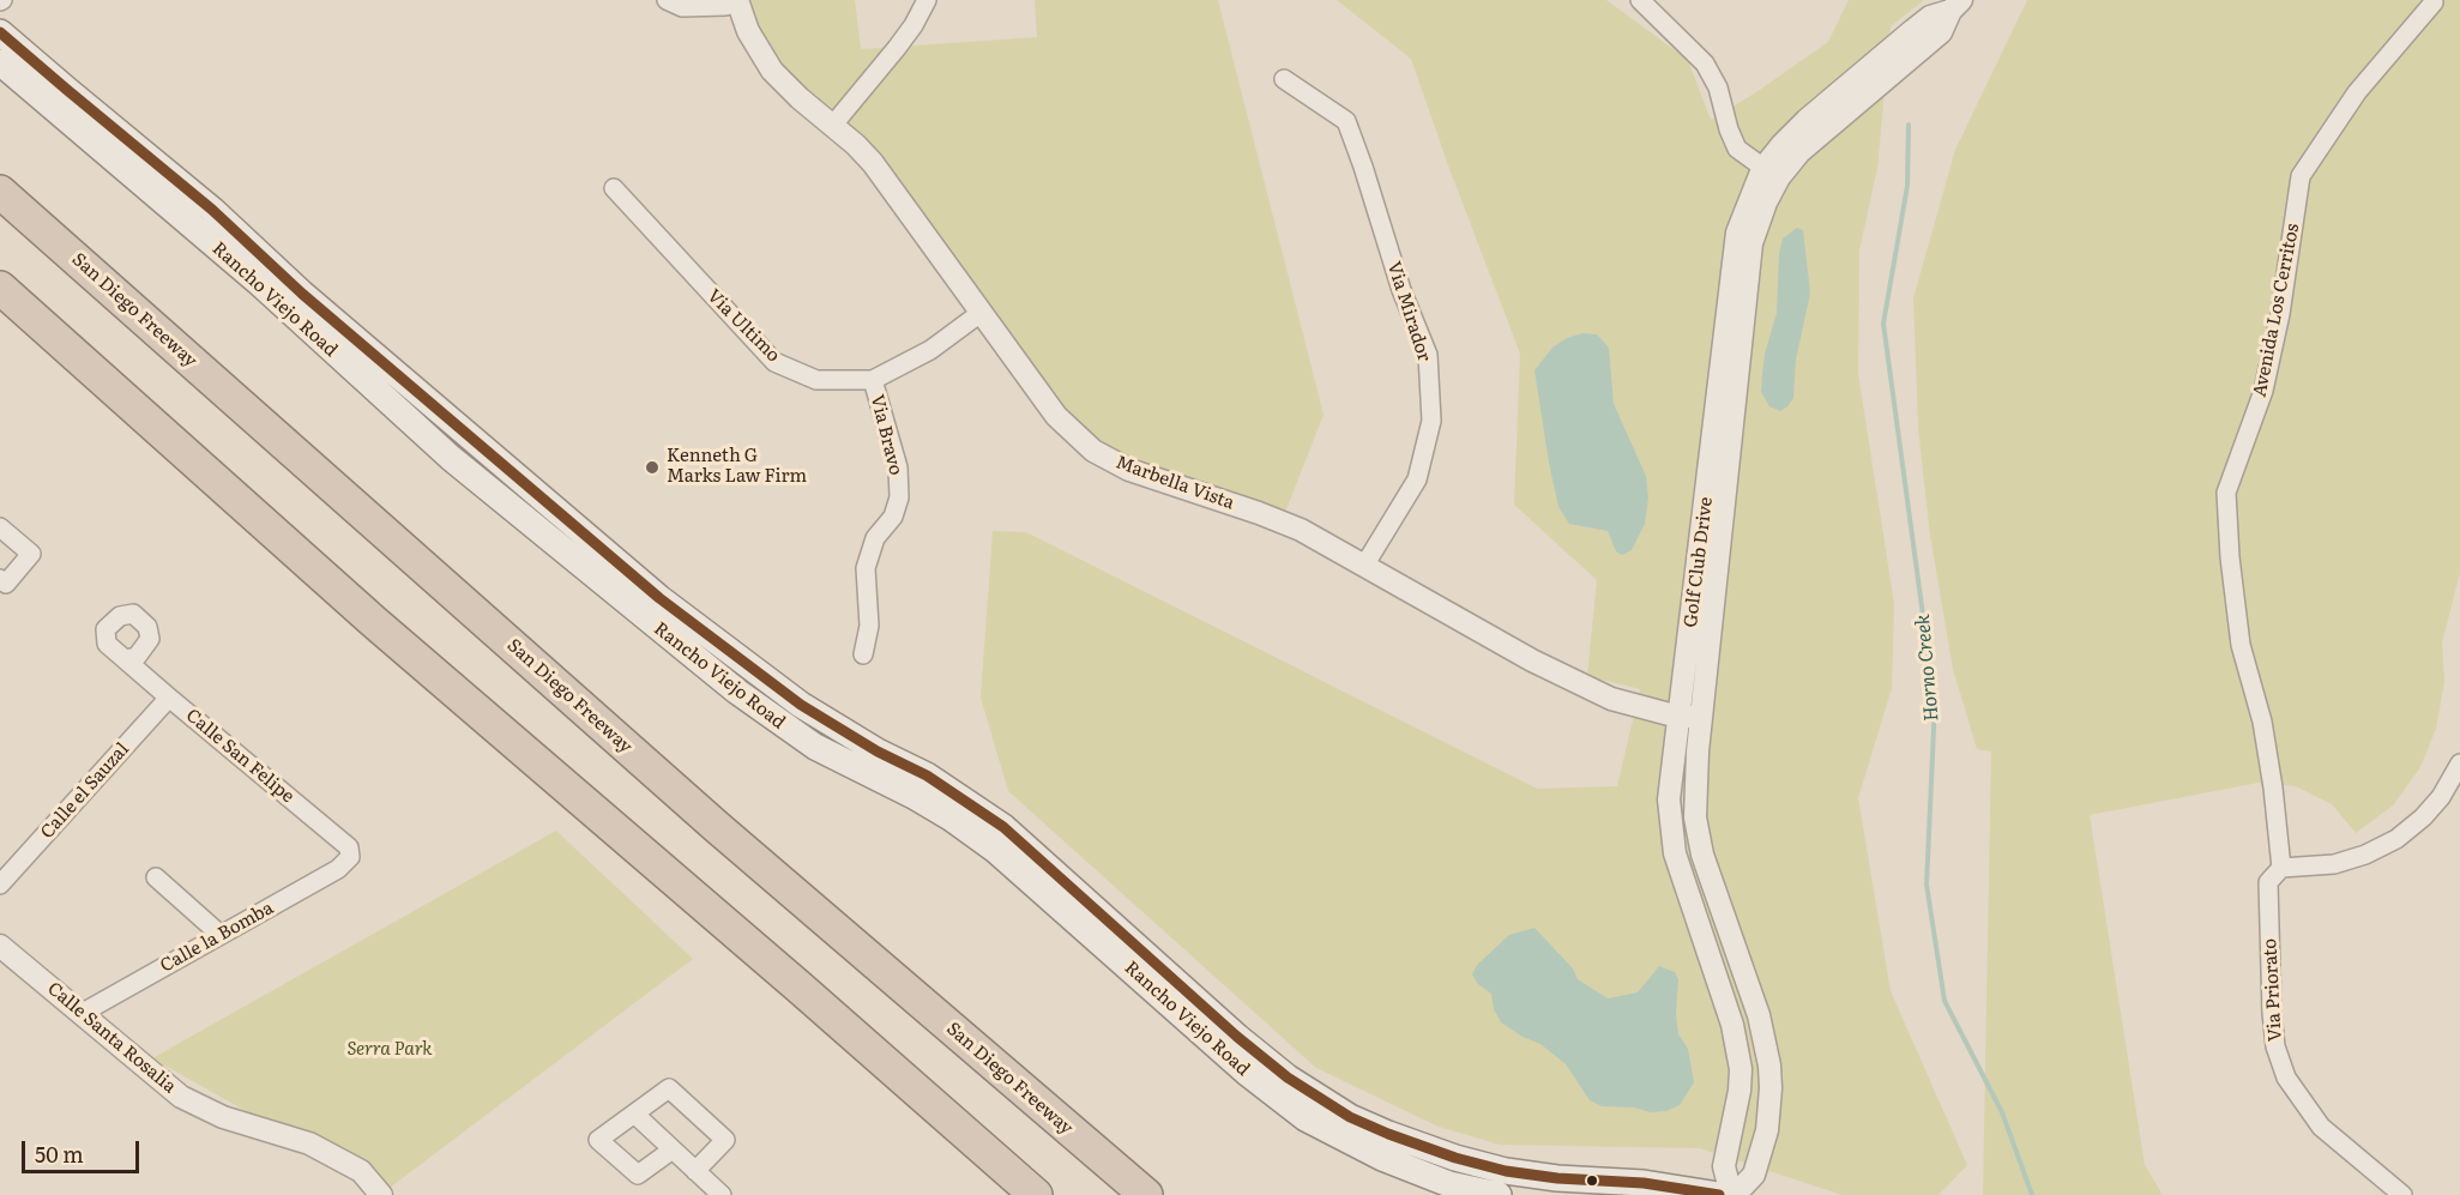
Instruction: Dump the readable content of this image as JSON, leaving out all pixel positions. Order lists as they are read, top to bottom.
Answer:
{
  "streets": {
    "highway": ["San Diego Freeway"],
    "main road": ["Rancho Viejo Road"],
    "street": [
      "Avenida Los Cerritos",
      "Via Mirador",
      "Via Ultimo",
      "Via Bravo",
      "Marbella Vista",
      "Golf Club Drive",
      "Calle San Felipe",
      "Calle el Sauzal",
      "Calle la Bomba",
      "Via Priorato",
      "Calle Santa Rosalia"
    ]
  },
  "crossings": [
    ["Avenida Los Cerritos", "Via Priorato"],
    ["Via Mirador", "Marbella Vista"],
    ["Via Ultimo", "Via Bravo"],
    ["Via Ultimo", "Marbella Vista"],
    ["Marbella Vista", "Golf Club Drive"],
    ["Calle San Felipe", "Calle el Sauzal"],
    ["Calle San Felipe", "Calle la Bomba"],
    ["Calle la Bomba", "Calle Santa Rosalia"]
  ],
  "water": ["Horno Creek"],
  "parks": ["Serra Park"],
  "places": ["Kenneth G Marks Law Firm"],
  "scale_bar": "50 m"
}
